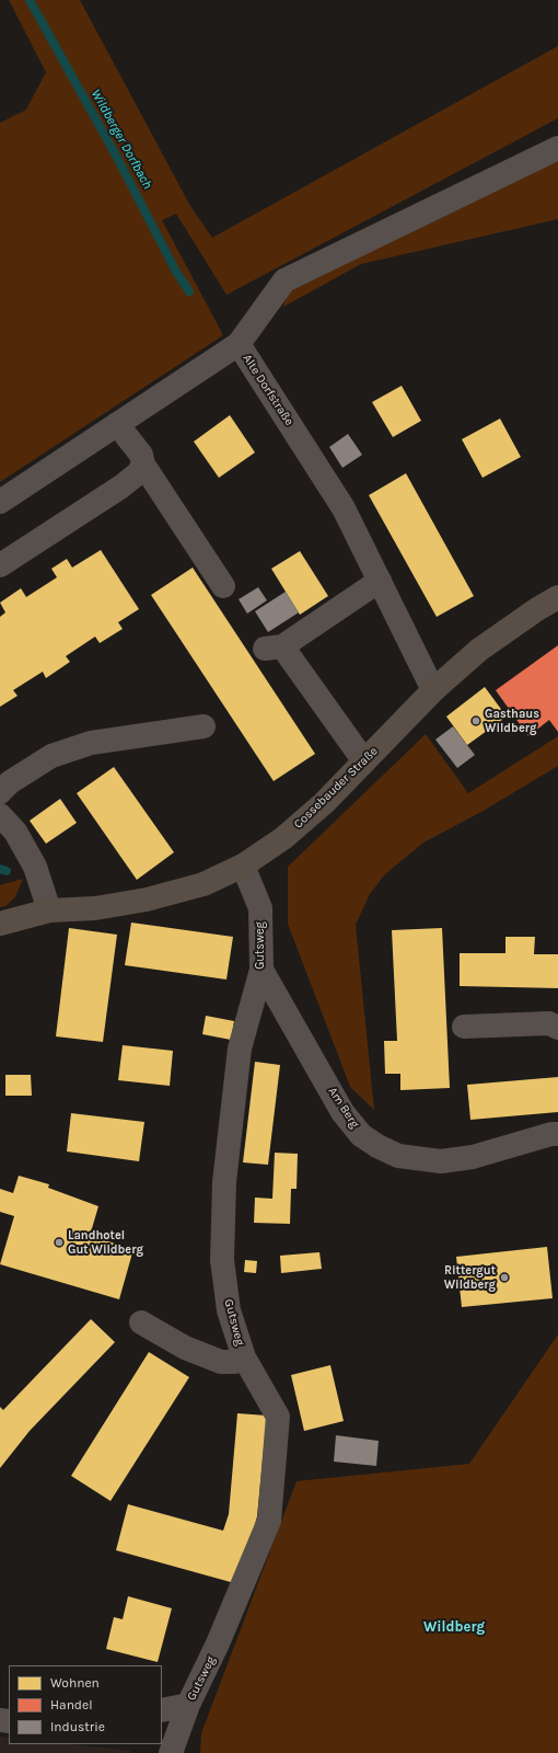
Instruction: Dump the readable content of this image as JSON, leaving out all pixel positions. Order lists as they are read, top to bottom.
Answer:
{
  "streets": {
    "main road": ["Cossebauder Straße"],
    "street": ["Alte Dorfstraße", "Gutsweg", "Am Berg"]
  },
  "crossings": [
    ["Alte Dorfstraße", "Cossebauder Straße"],
    ["Cossebauder Straße", "Gutsweg"],
    ["Gutsweg", "Am Berg"]
  ],
  "districts": ["Wildberg"],
  "water": ["Wildberger Dorfbach"],
  "places": ["Gasthaus Wildberg", "Landhotel Gut Wildberg", "Rittergut Wildberg"],
  "legend": ["Wohnen", "Handel", "Industrie"]
}
